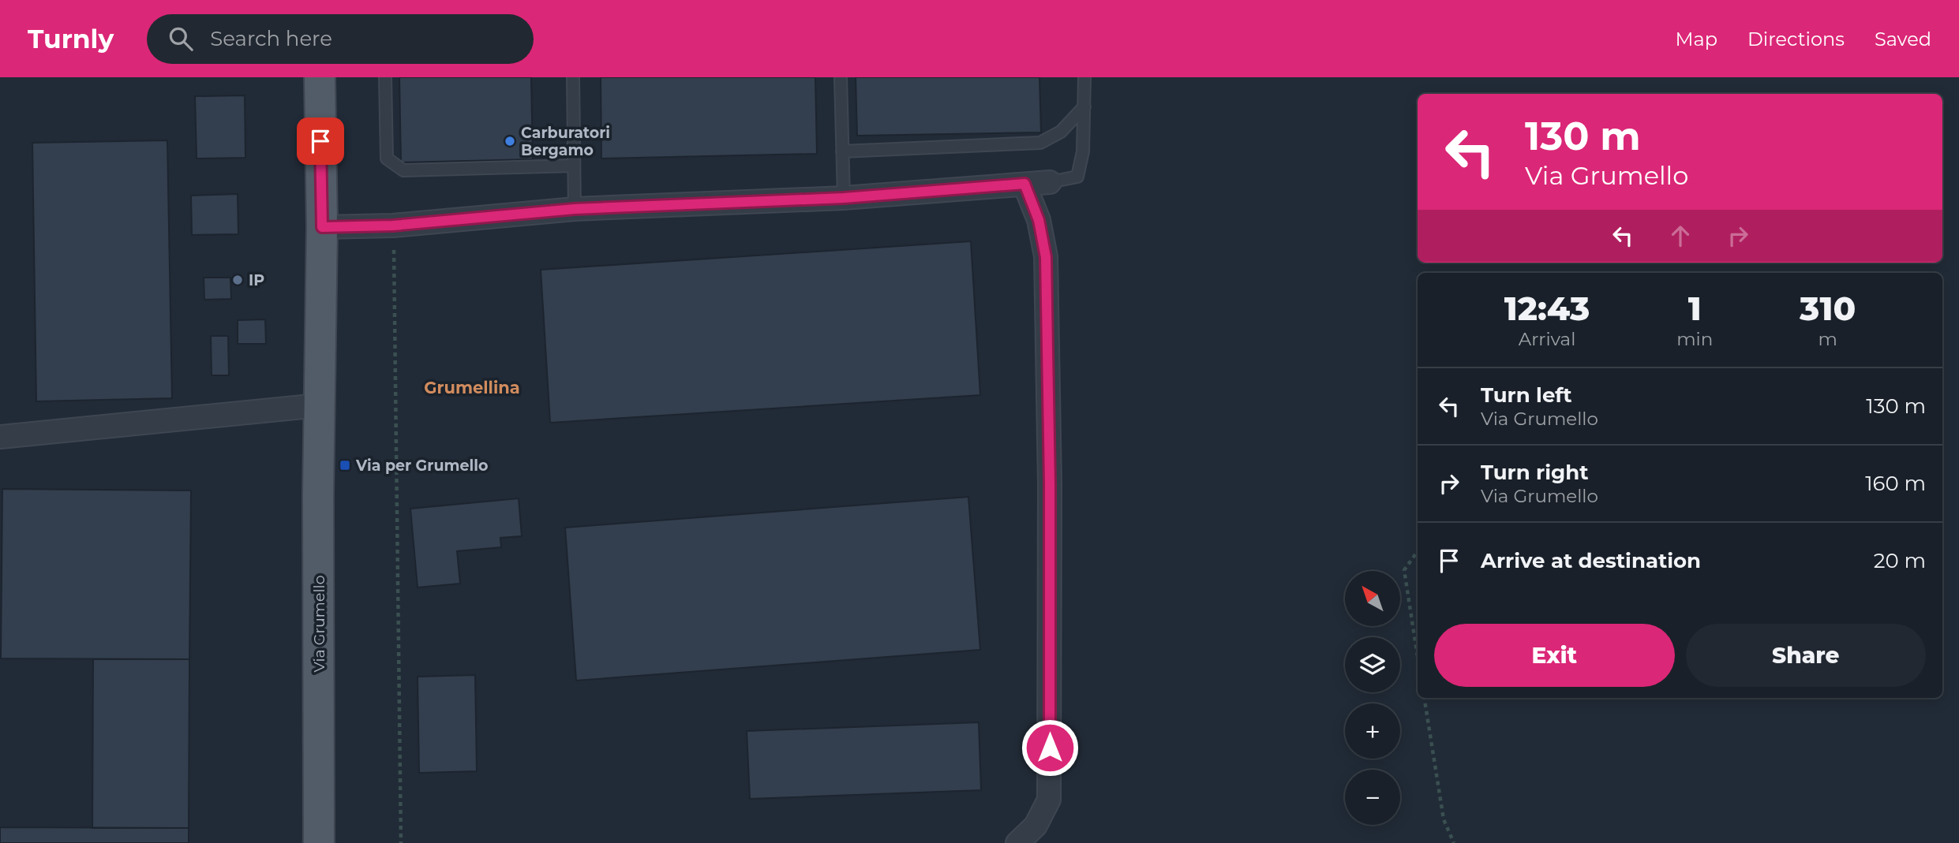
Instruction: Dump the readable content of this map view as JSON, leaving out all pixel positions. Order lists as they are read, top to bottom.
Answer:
{
  "streets": {
    "main road": ["Via Grumello"]
  },
  "districts": ["Grumellina"],
  "places": {
    "other": ["Carburatori Bergamo", "IP"],
    "transit": ["Via per Grumello"]
  },
  "north": "top left",
  "page": {
    "header": "Turnly",
    "search": "Search here",
    "nav": ["Map", "Directions", "Saved"],
    "turn": ["130 m", "Via Grumello"],
    "eta": [
      "12:43",
      "Arrival",
      "1",
      "min",
      "310",
      "m"
    ],
    "list": [
      {
        "name": "Turn left",
        "note": "Via Grumello",
        "value": "130 m"
      },
      {
        "name": "Turn right",
        "note": "Via Grumello",
        "value": "160 m"
      },
      {
        "name": "Arrive at destination",
        "value": "20 m"
      }
    ],
    "map_buttons": ["+", "−"],
    "buttons": ["Exit", "Share"]
  }
}
